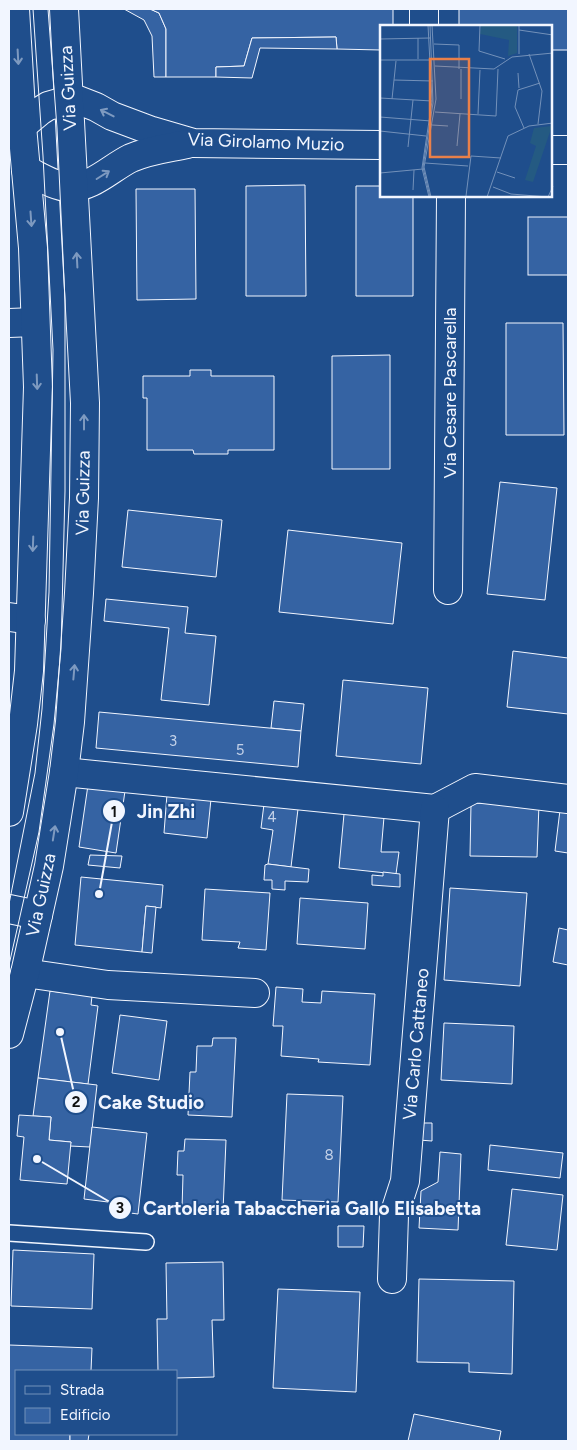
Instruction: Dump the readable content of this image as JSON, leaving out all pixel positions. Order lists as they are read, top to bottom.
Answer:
{
  "streets": {
    "street": [
      "Via Guizza",
      "Via Girolamo Muzio",
      "Via Cesare Pascarella",
      "Via Carlo Cattaneo"
    ]
  },
  "crossings": [
    ["Via Guizza", "Via Girolamo Muzio"]
  ],
  "one_way": ["Via Girolamo Muzio"],
  "places": ["Jin Zhi", "Cake Studio", "Cartoleria Tabaccheria Gallo Elisabetta"],
  "house_numbers": [
    "3",
    "5",
    "4",
    "8"
  ],
  "legend": ["Strada", "Edificio"]
}
